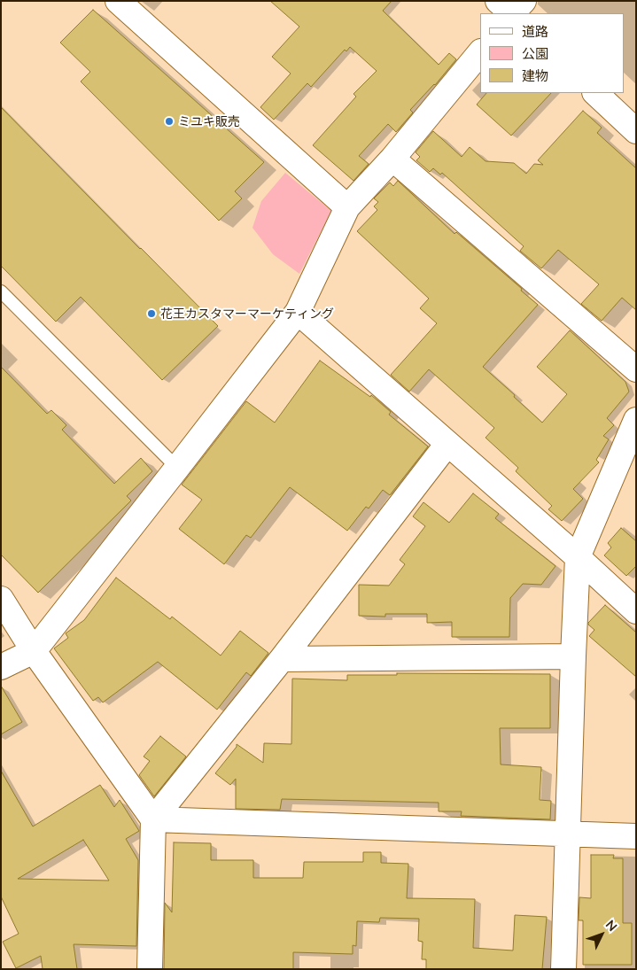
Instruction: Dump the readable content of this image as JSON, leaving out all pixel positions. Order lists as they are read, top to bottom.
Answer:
{
  "places": ["ミユキ販売", "花王カスタマーマーケティング"],
  "legend": ["道路", "公園", "建物"],
  "north": "top right"
}
